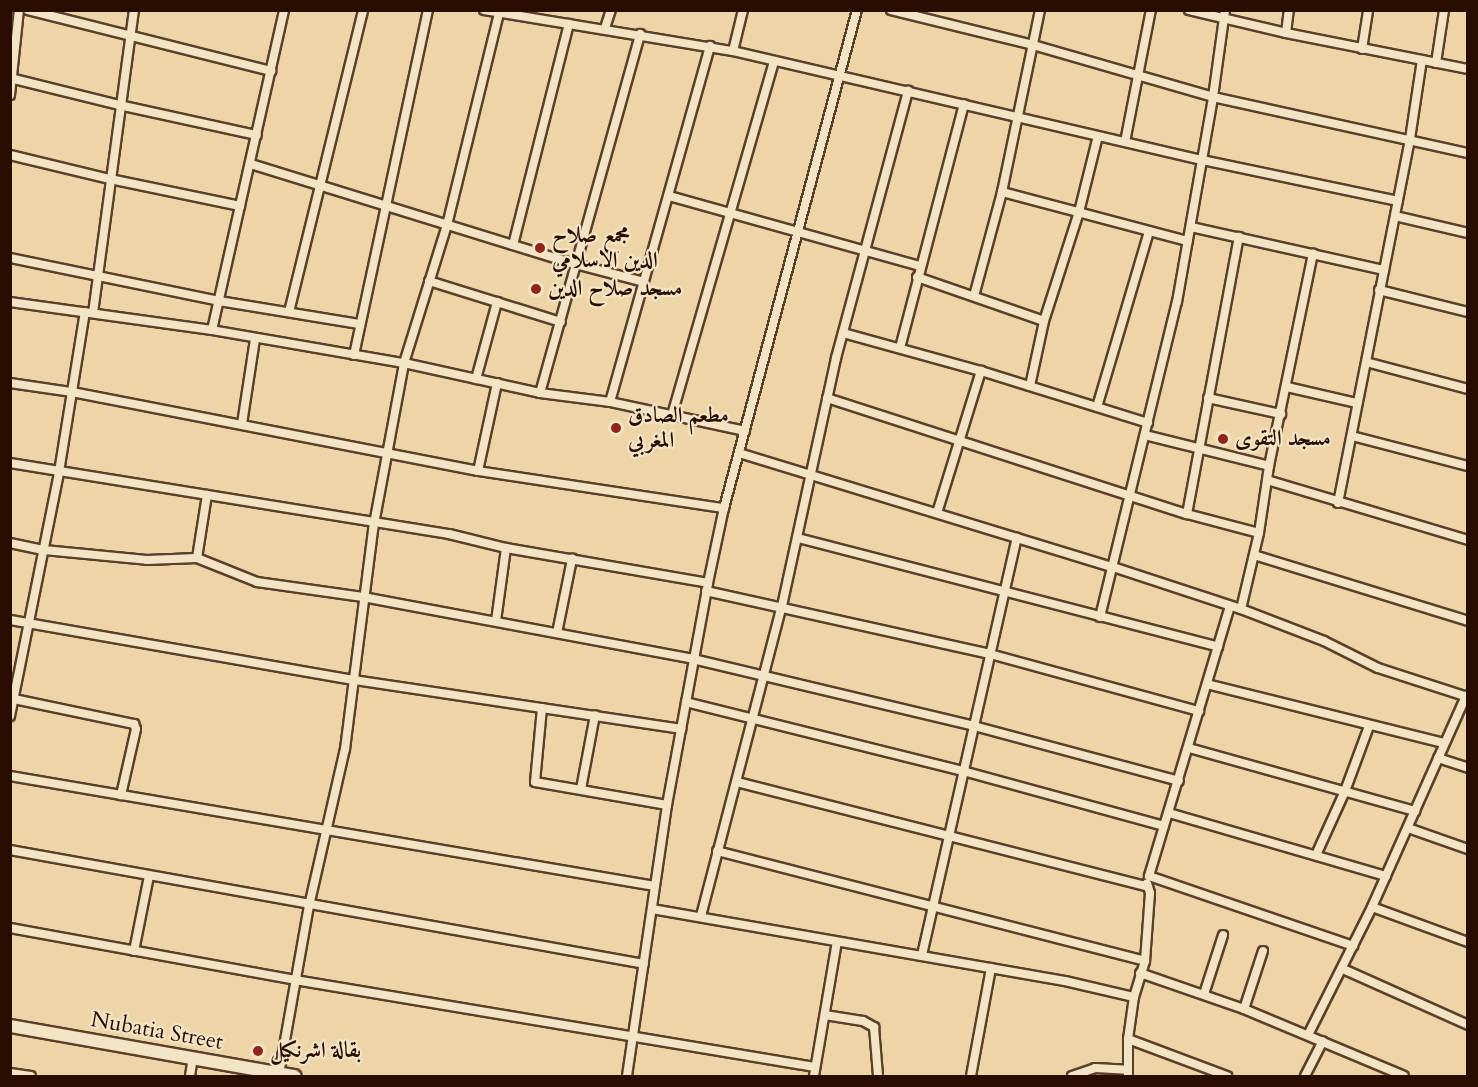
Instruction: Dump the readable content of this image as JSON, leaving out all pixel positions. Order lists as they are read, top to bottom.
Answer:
{
  "streets": {
    "street": ["Nubatia Street"]
  },
  "places": [
    "مجمع صلاح الدين الاسلامي",
    "مسجد صلاح الدين",
    "مطعم الصادق المغربي",
    "مسجد التقوى",
    "بقالة اشرنكيل"
  ]
}
